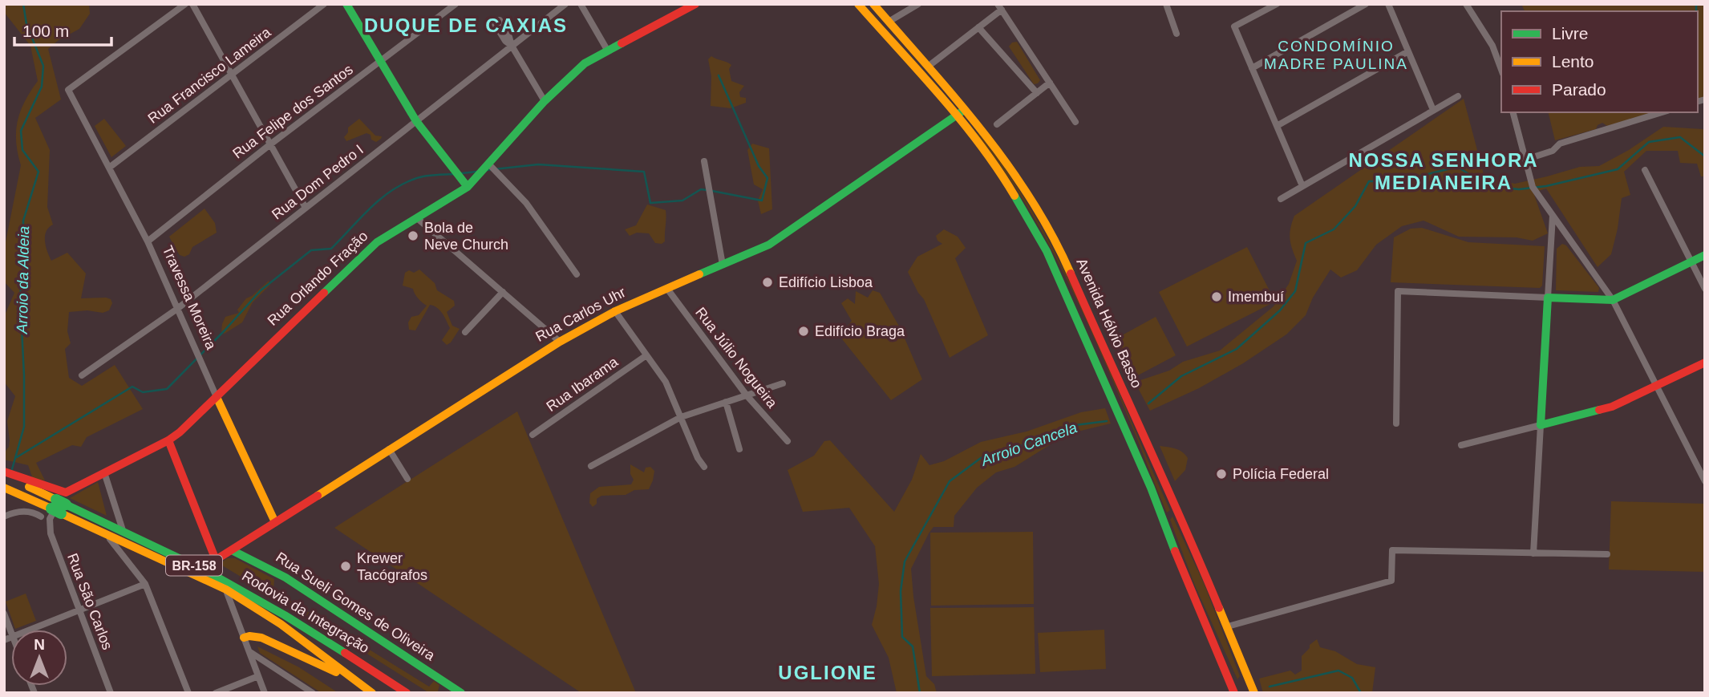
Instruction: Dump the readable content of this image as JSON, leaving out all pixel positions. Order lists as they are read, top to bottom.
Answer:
{
  "streets": {
    "main road": [
      "Rua Orlando Fração",
      "Travessa Moreira",
      "Rua Carlos Uhr",
      "Avenida Hélvio Basso",
      "BR-158",
      "Rua Sueli Gomes de Oliveira",
      "Rodovia da Integração"
    ],
    "street": [
      "Rua Francisco Lameira",
      "Rua Felipe dos Santos",
      "Rua Dom Pedro I",
      "Rua Júlio Nogueira",
      "Rua Ibarama",
      "Rua São Carlos"
    ]
  },
  "crossings": [
    ["Rua Francisco Lameira", "Travessa Moreira"],
    ["Rua Felipe dos Santos", "Travessa Moreira"],
    ["Rua Dom Pedro I", "Travessa Moreira"],
    ["Rua Orlando Fração", "Travessa Moreira"],
    ["Rua Orlando Fração", "Rua Carlos Uhr"],
    ["Rua Orlando Fração", "Rua São Carlos"],
    ["Rua Orlando Fração", "Rodovia da Integração"],
    ["Travessa Moreira", "Rua Carlos Uhr"],
    ["Rua Carlos Uhr", "Avenida Hélvio Basso"],
    ["Rua Carlos Uhr", "Rua Júlio Nogueira"],
    ["Rua Carlos Uhr", "Rua Sueli Gomes de Oliveira"],
    ["Rua São Carlos", "Rodovia da Integração"]
  ],
  "districts": [
    "DUQUE DE CAXIAS",
    "CONDOMÍNIO MADRE PAULINA",
    "NOSSA SENHORA MEDIANEIRA",
    "UGLIONE"
  ],
  "water": ["Arroio da Aldeia", "Arroio Cancela"],
  "places": [
    "Bola de Neve Church",
    "Edifício Lisboa",
    "Imembuí",
    "Edifício Braga",
    "Polícia Federal",
    "Krewer Tacógrafos"
  ],
  "legend": ["Livre", "Lento", "Parado"],
  "scale_bar": "100 m",
  "north": "top"
}
